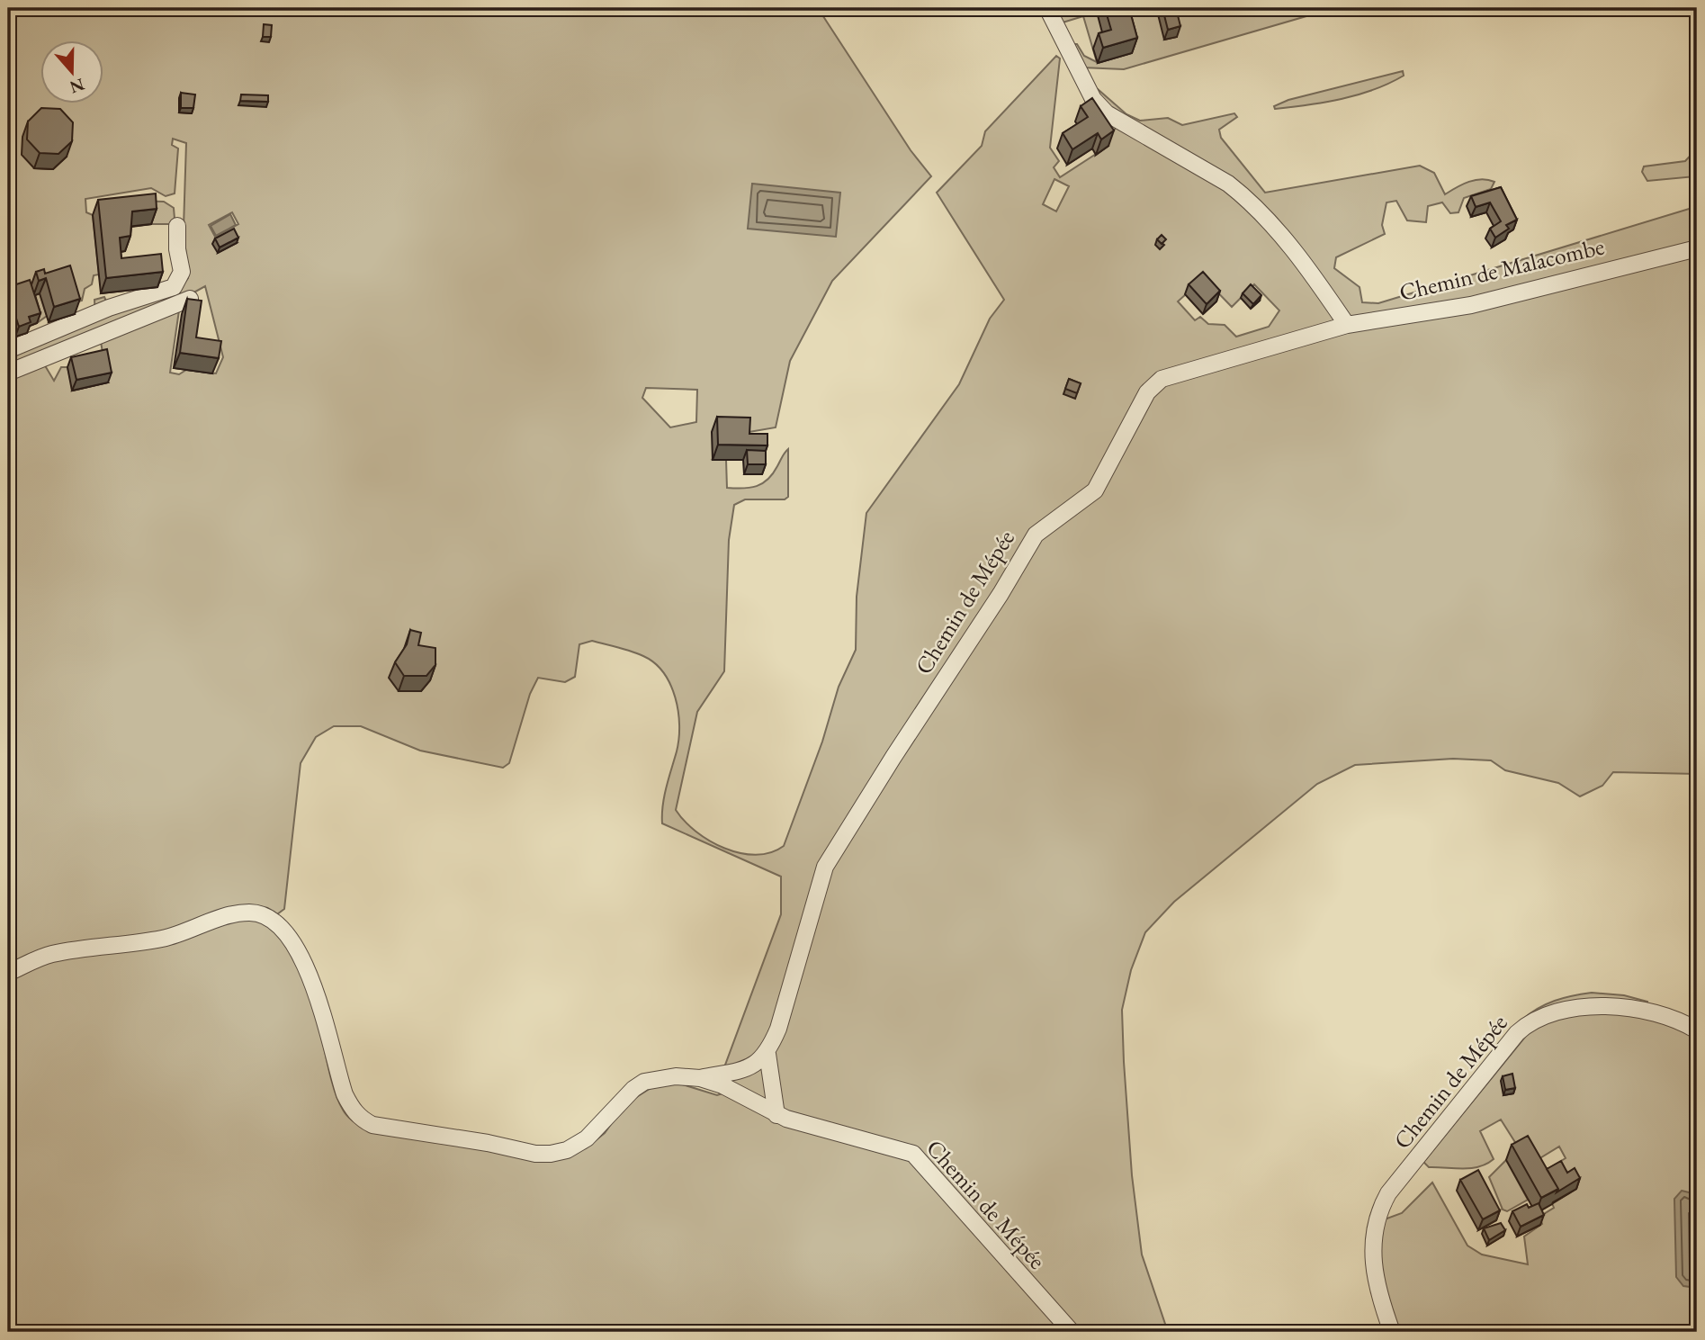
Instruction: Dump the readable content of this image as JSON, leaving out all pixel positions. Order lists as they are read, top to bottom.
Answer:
{
  "streets": {
    "street": ["Chemin de Malacombe", "Chemin de Mépée"]
  },
  "crossings": [
    ["Chemin de Malacombe", "Chemin de Mépée"]
  ],
  "north": "bottom"
}
